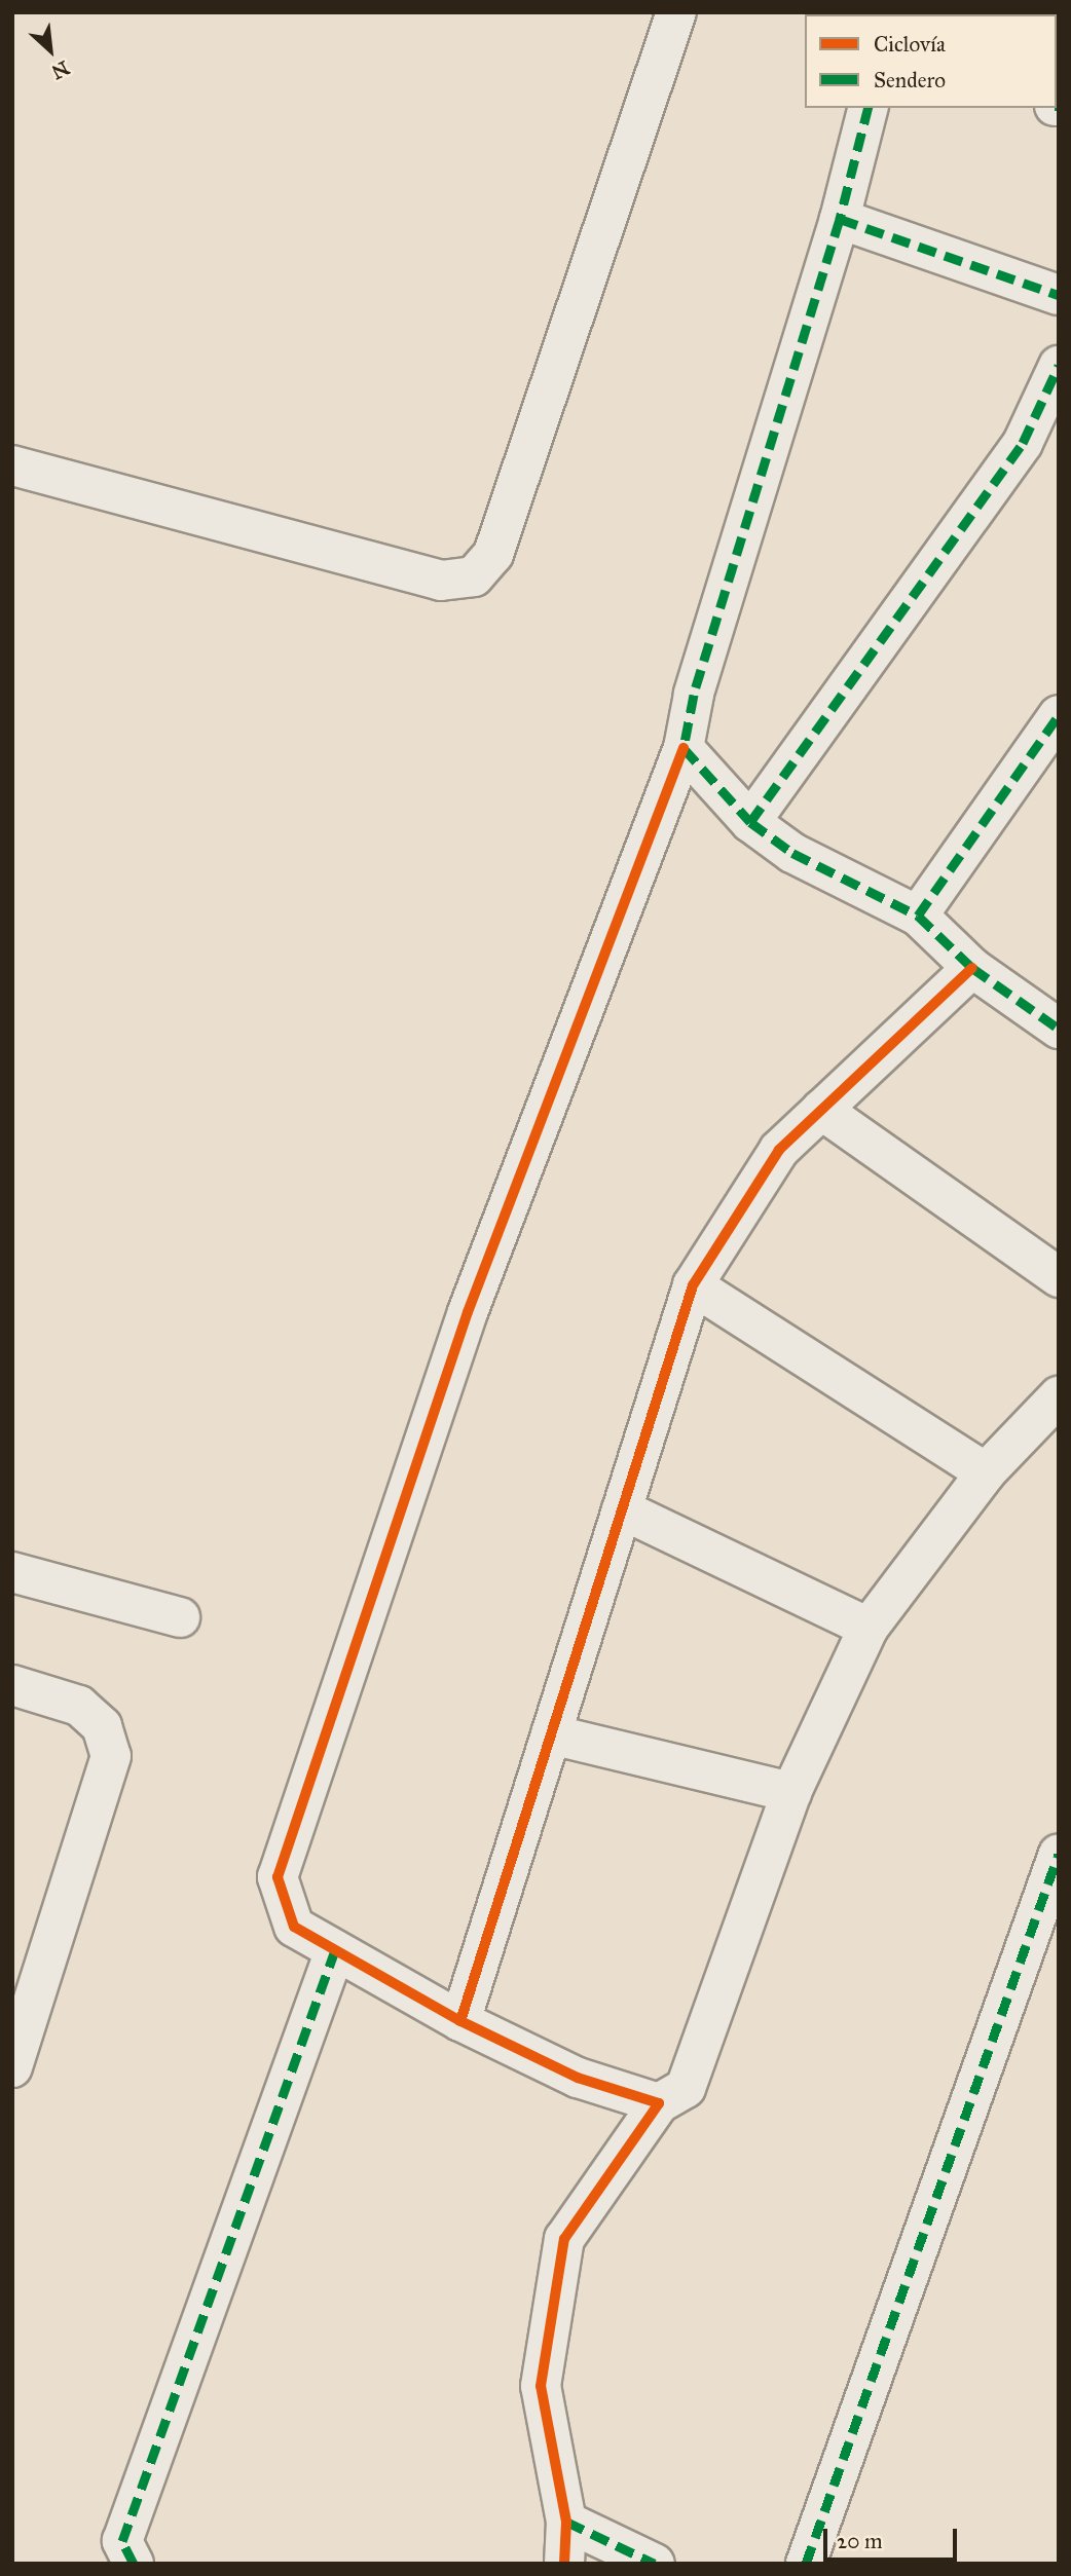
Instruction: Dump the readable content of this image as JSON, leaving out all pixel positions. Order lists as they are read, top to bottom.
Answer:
{
  "legend": ["Ciclovía", "Sendero"],
  "scale_bar": "20 m",
  "north": "bottom right"
}
